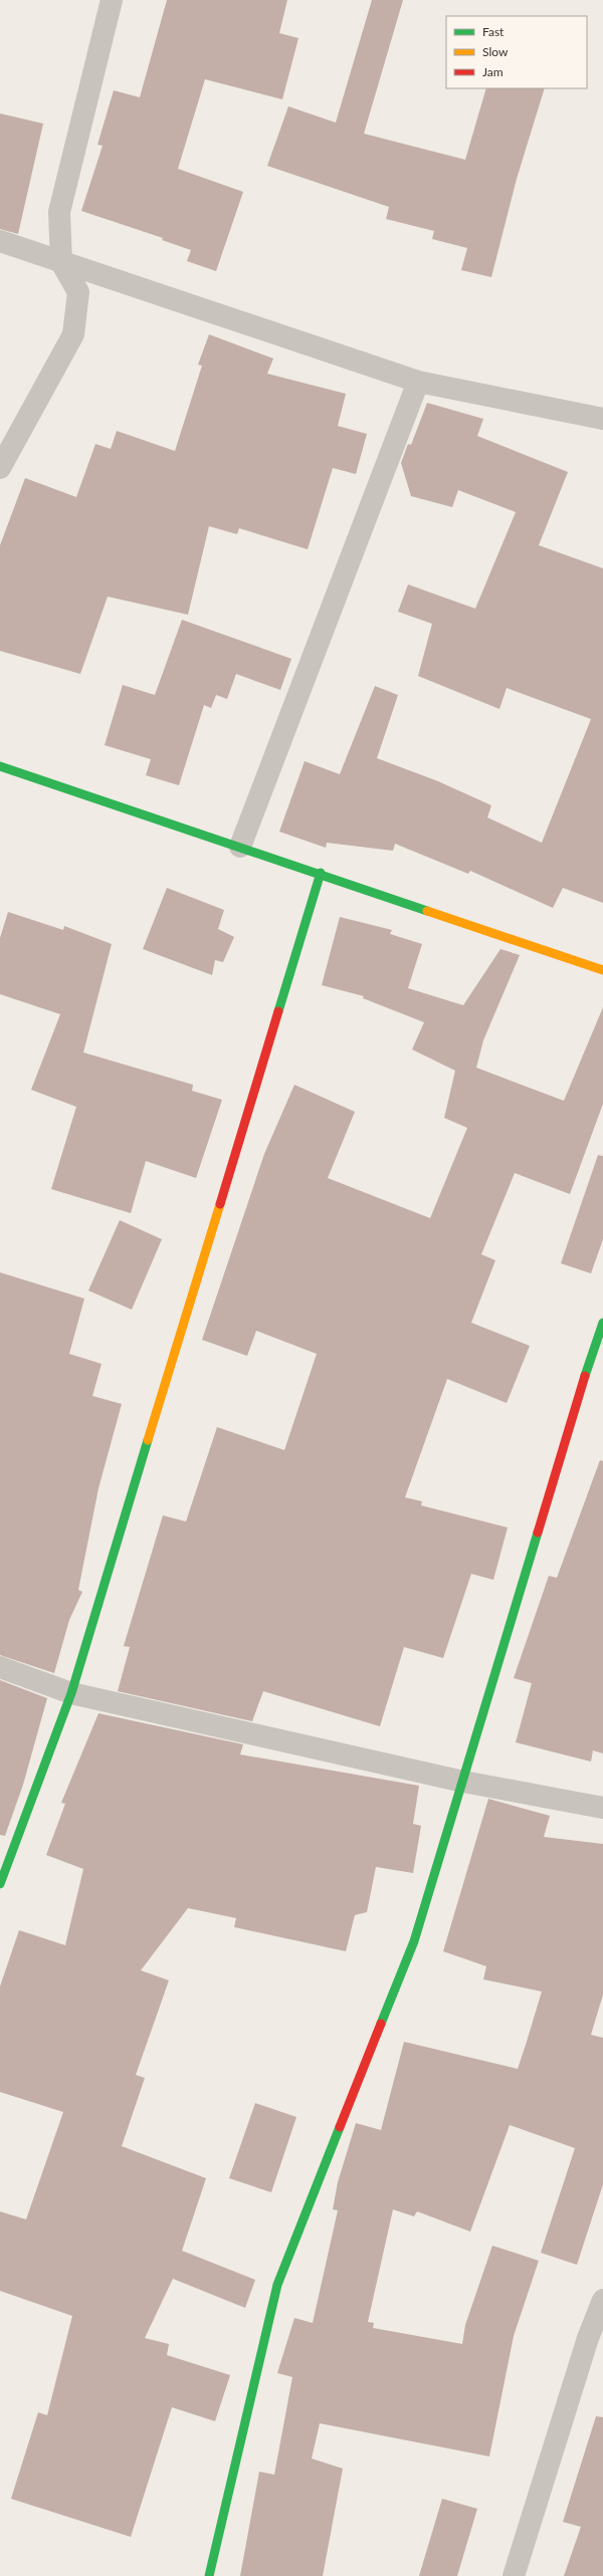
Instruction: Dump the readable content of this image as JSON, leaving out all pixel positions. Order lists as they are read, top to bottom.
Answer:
{
  "legend": ["Fast", "Slow", "Jam"]
}
